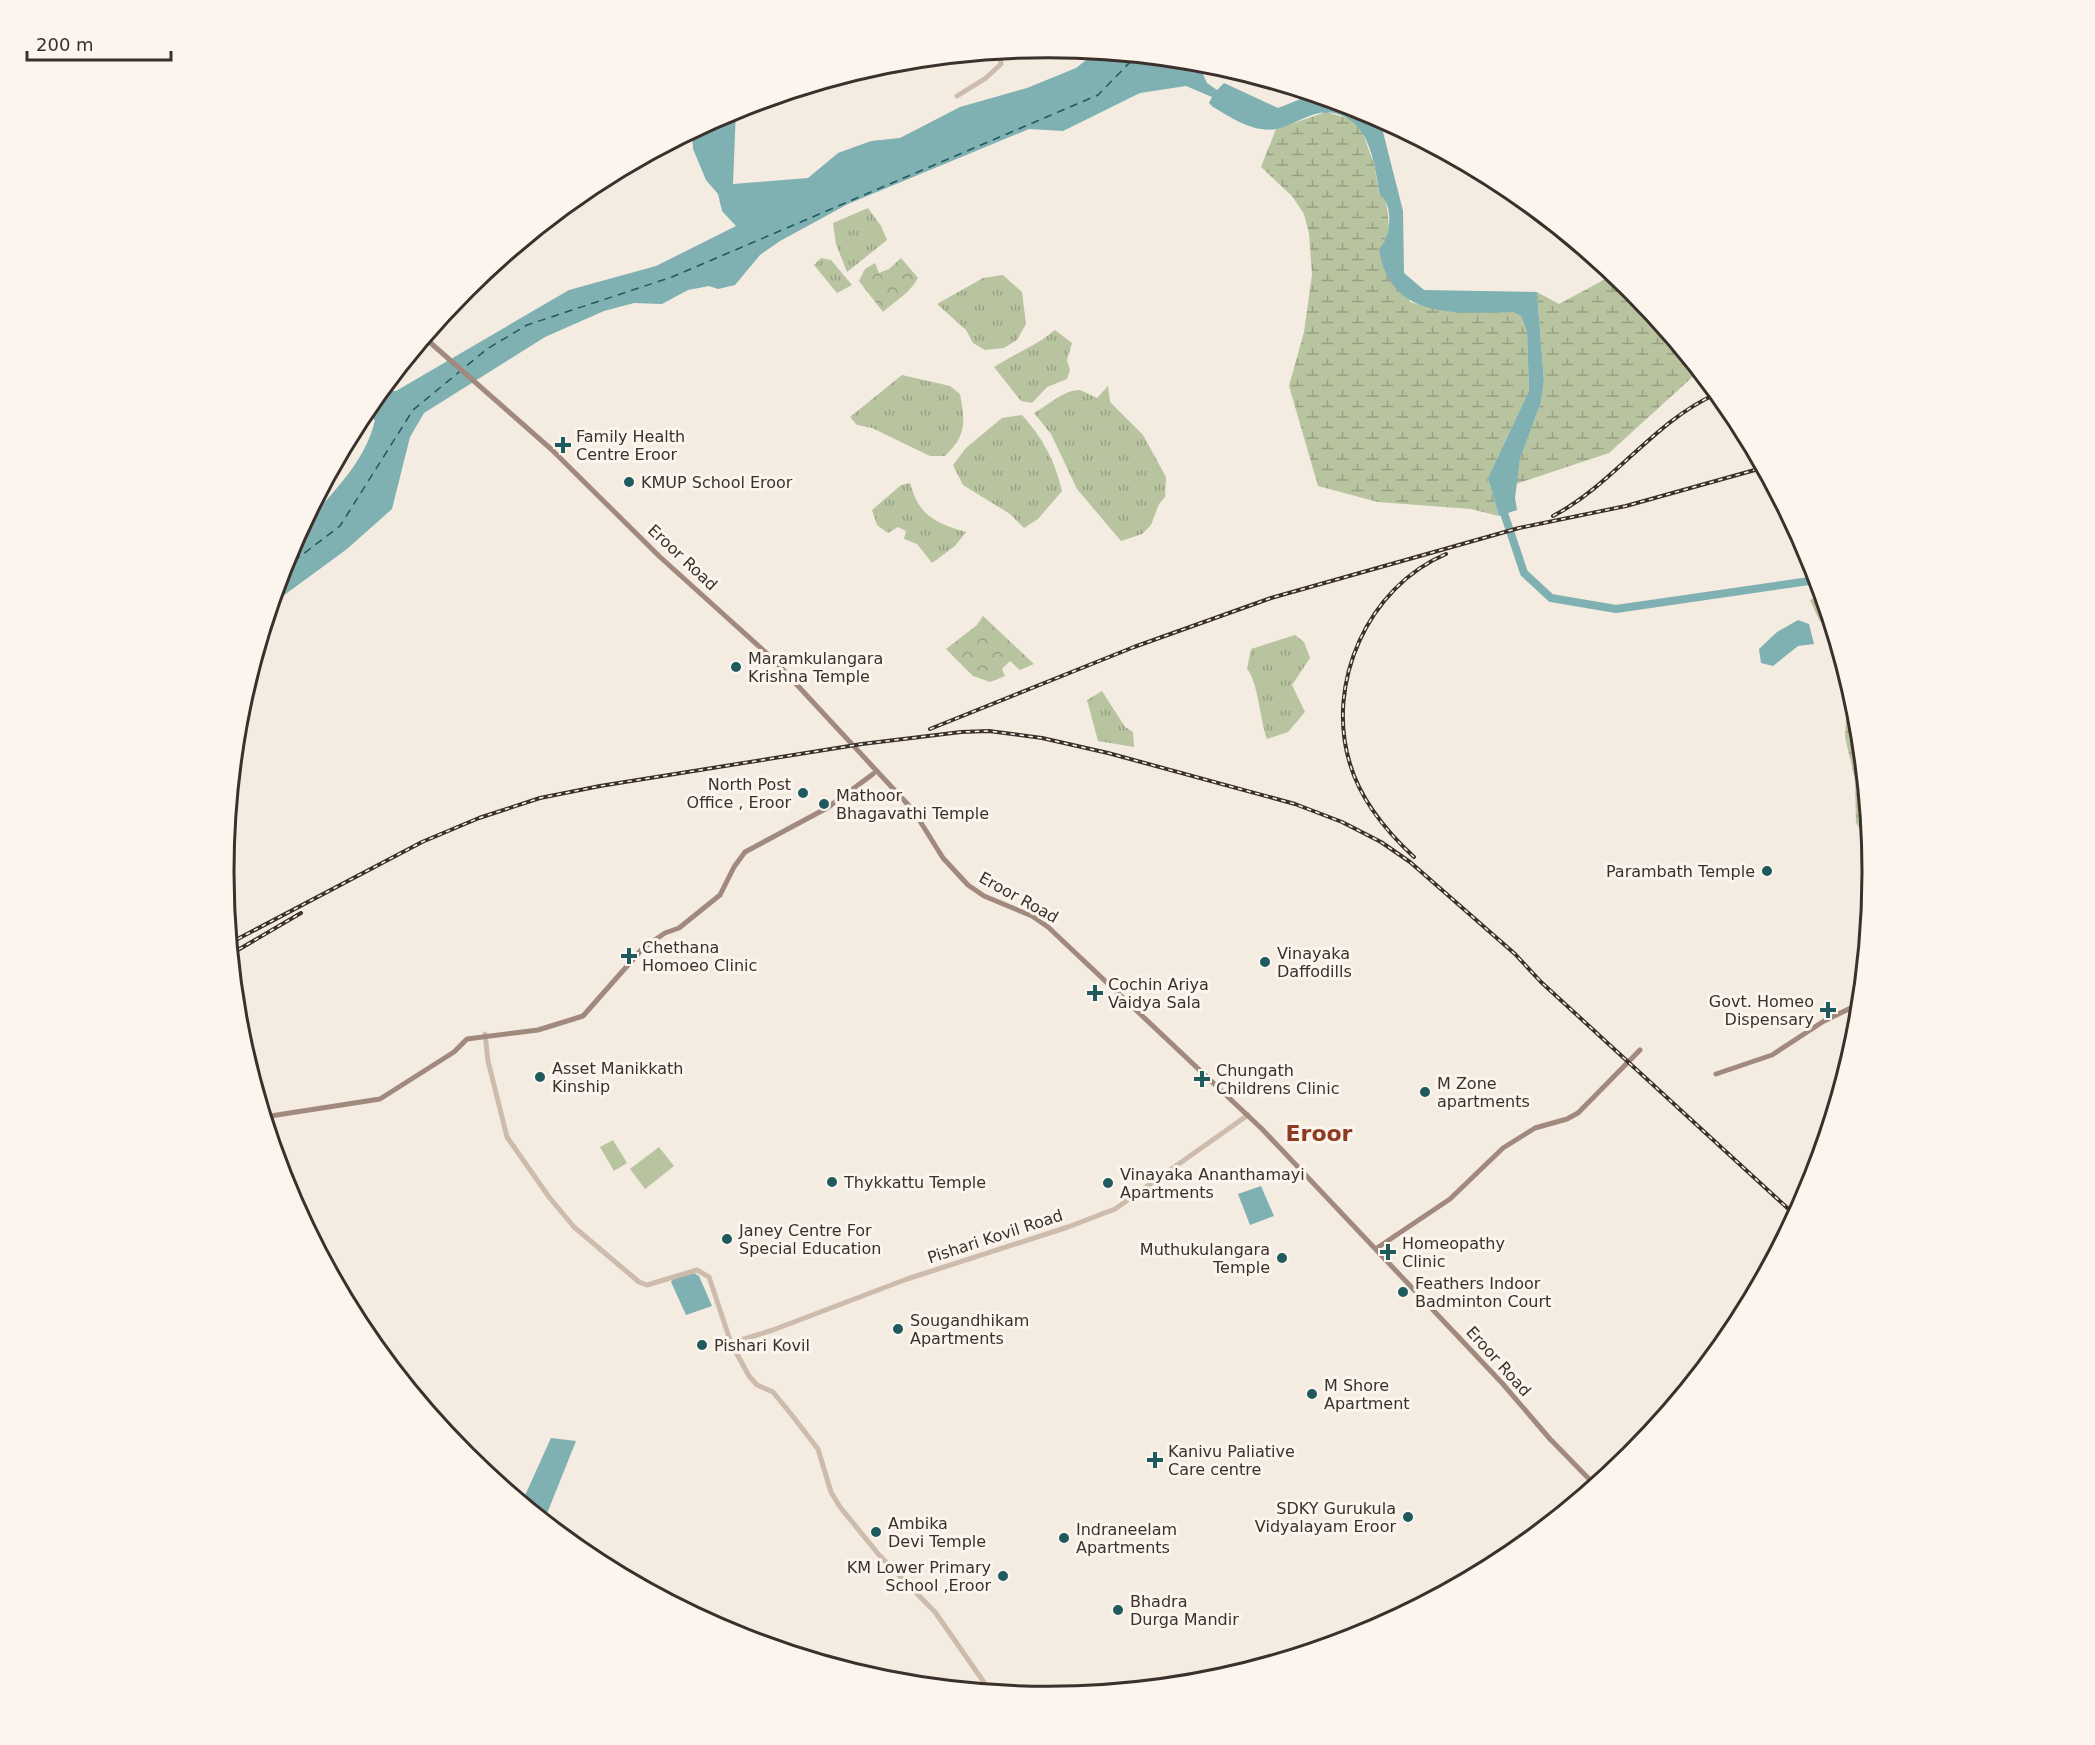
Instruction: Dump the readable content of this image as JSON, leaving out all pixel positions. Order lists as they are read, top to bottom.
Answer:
{
  "streets": {
    "main road": ["Eroor Road"],
    "street": ["Pishari Kovil Road"]
  },
  "crossings": [
    ["Eroor Road", "Pishari Kovil Road"]
  ],
  "districts": ["Eroor"],
  "places": {
    "health": [
      "Family Health Centre Eroor",
      "Chethana Homoeo Clinic",
      "Cochin Ariya Vaidya Sala",
      "Govt. Homeo Dispensary",
      "Chungath Childrens Clinic",
      "Homeopathy Clinic",
      "Kanivu Paliative Care centre"
    ],
    "other": [
      "KMUP School Eroor",
      "Maramkulangara Krishna Temple",
      "North Post Office , Eroor",
      "Mathoor Bhagavathi Temple",
      "Parambath Temple",
      "Vinayaka Daffodills",
      "Asset Manikkath Kinship",
      "M Zone apartments",
      "Thykkattu Temple",
      "Vinayaka Ananthamayi Apartments",
      "Janey Centre For Special Education",
      "Muthukulangara Temple",
      "Feathers Indoor Badminton Court",
      "Sougandhikam Apartments",
      "Pishari Kovil",
      "M Shore Apartment",
      "SDKY Gurukula Vidyalayam Eroor",
      "Ambika Devi Temple",
      "Indraneelam Apartments",
      "KM Lower Primary School ,Eroor",
      "Bhadra Durga Mandir"
    ]
  },
  "scale_bar": "200 m"
}
